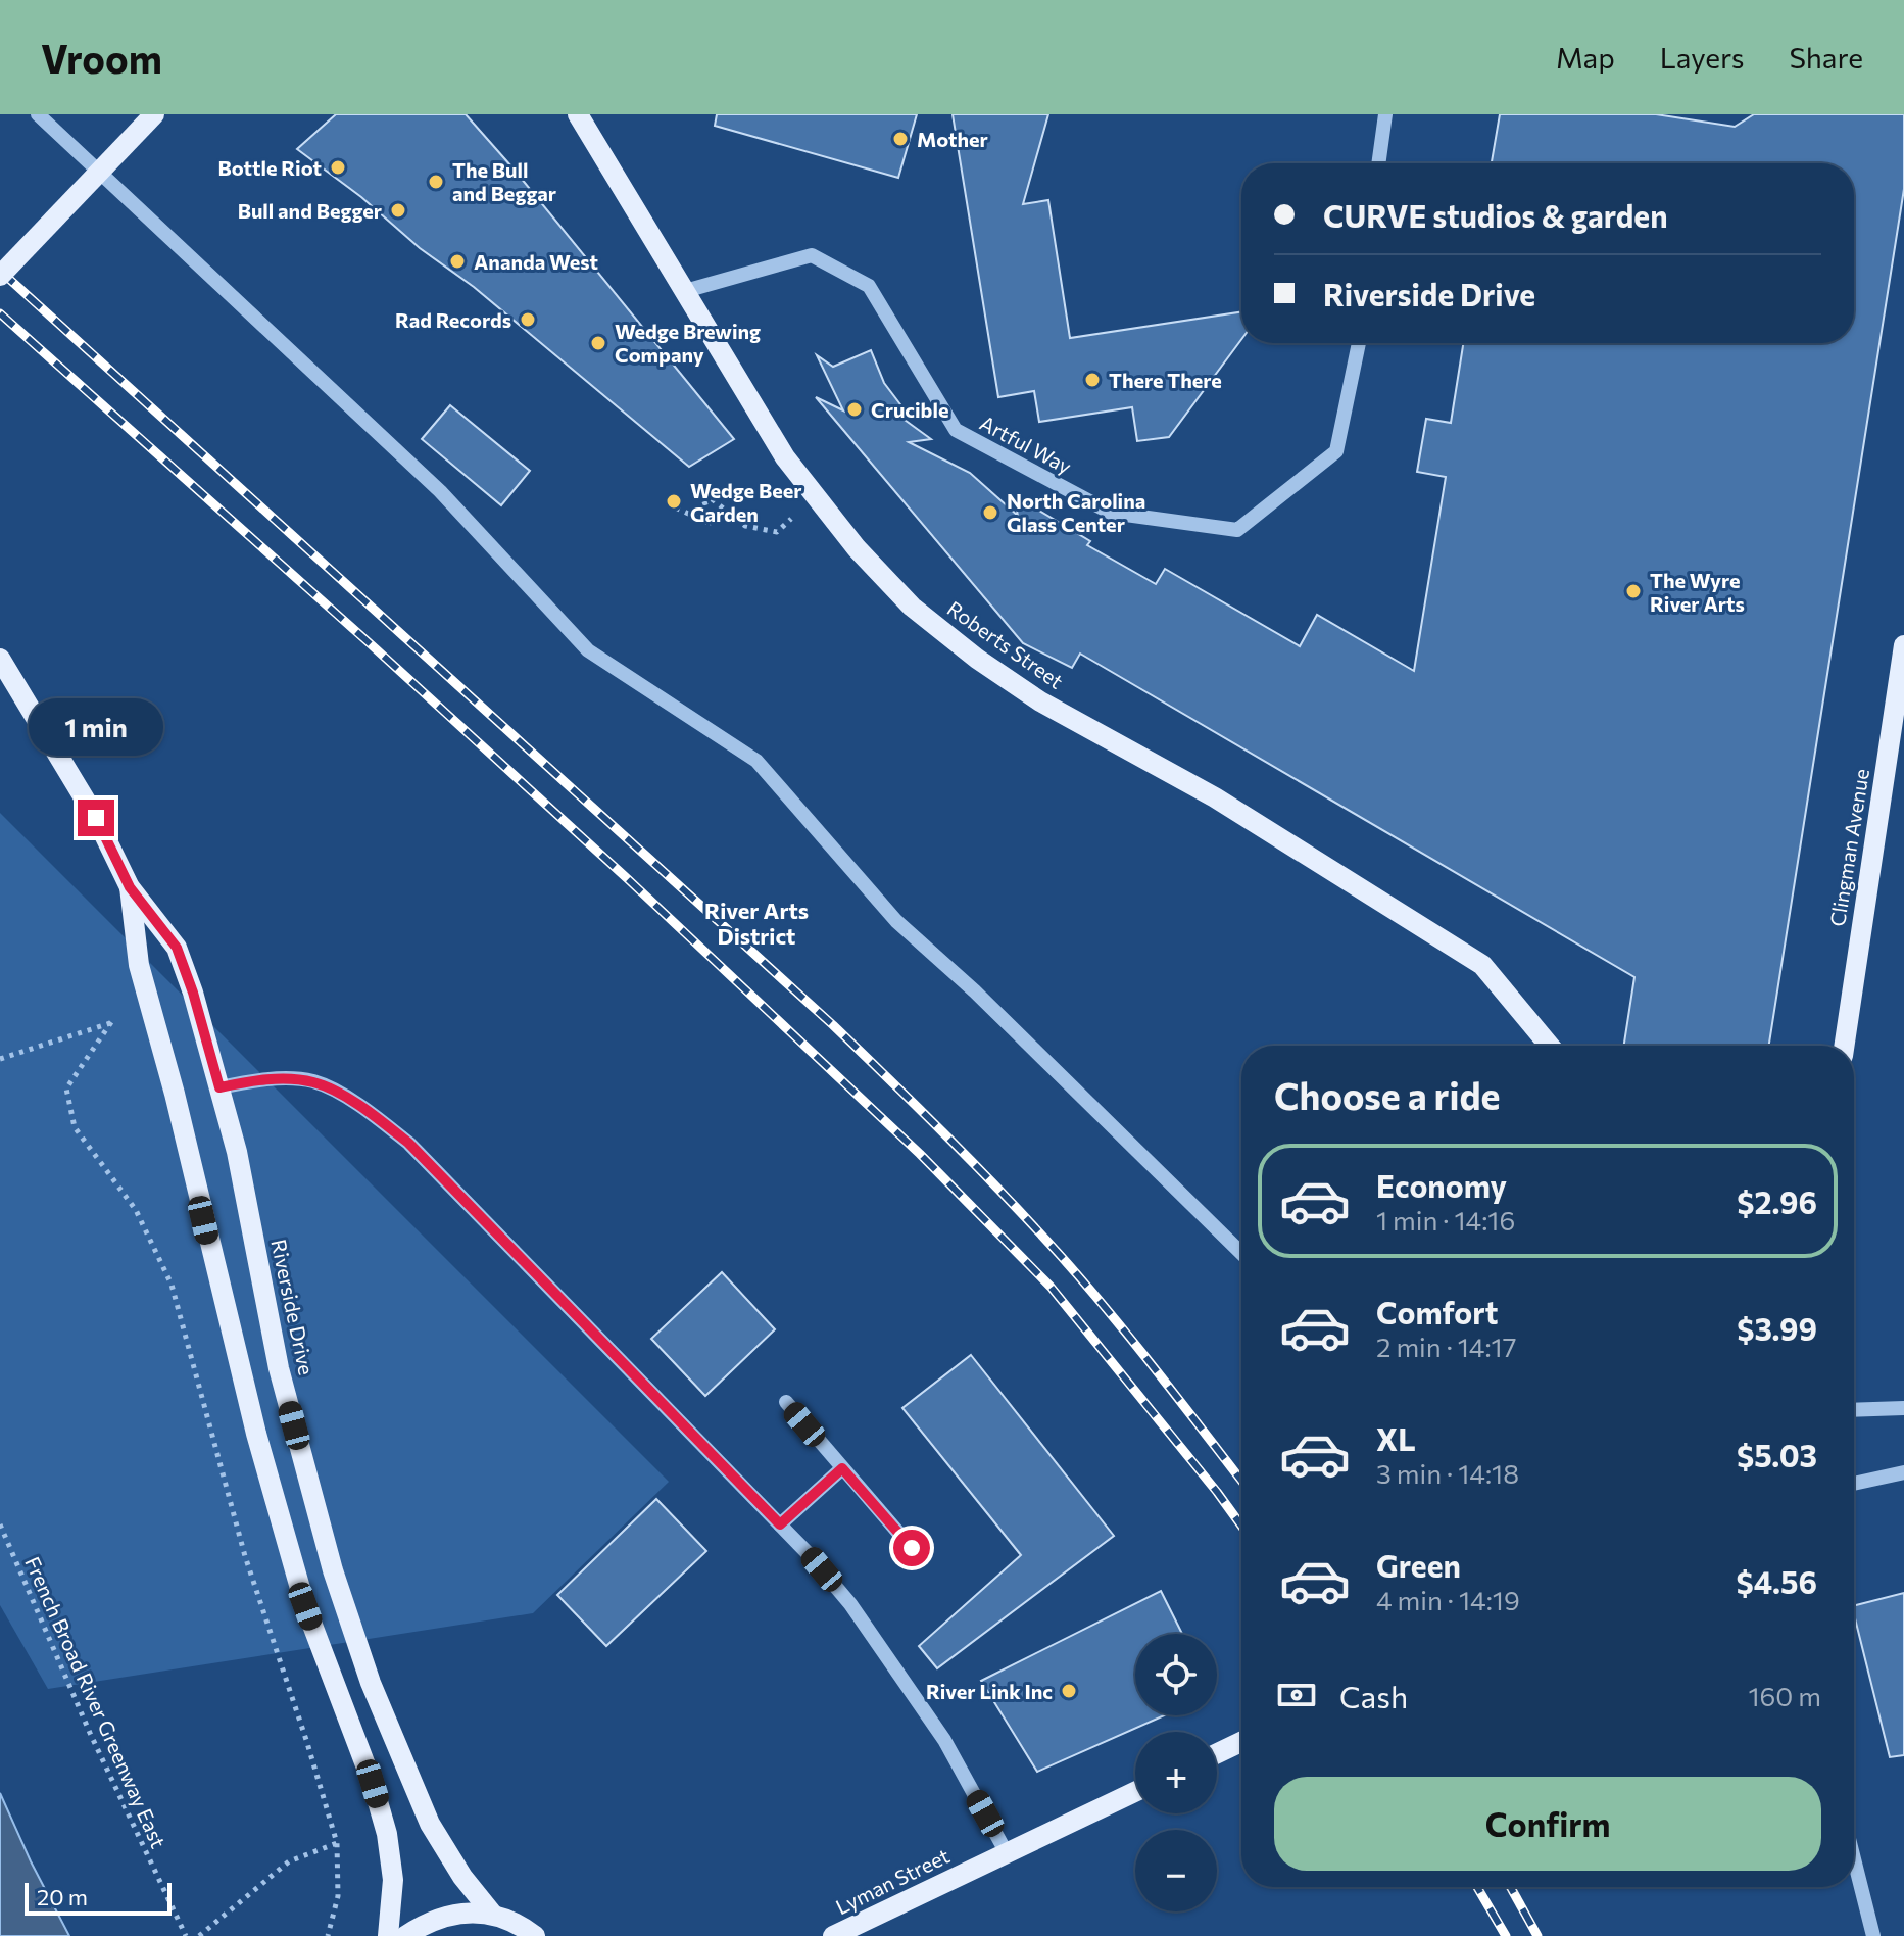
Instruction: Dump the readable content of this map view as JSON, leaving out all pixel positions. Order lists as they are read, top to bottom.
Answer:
{
  "streets": {
    "main road": [
      "Roberts Street",
      "Clingman Avenue",
      "Riverside Drive",
      "Lyman Street"
    ],
    "street": ["Artful Way"],
    "path": ["French Broad River Greenway East"]
  },
  "crossings": [
    ["Artful Way", "Roberts Street"]
  ],
  "districts": ["River Arts District"],
  "places": [
    "Mother",
    "Bottle Riot",
    "The Bull and Beggar",
    "Bull and Begger",
    "Ananda West",
    "Rad Records",
    "Wedge Brewing Company",
    "There There",
    "Crucible",
    "Wedge Beer Garden",
    "North Carolina Glass Center",
    "The Wyre River Arts",
    "River Link Inc"
  ],
  "scale_bar": "20 m",
  "page": {
    "header": "Vroom",
    "nav": ["Map", "Layers", "Share"],
    "banner": ["CURVE studios & garden", "Riverside Drive"],
    "bubble": "1 min",
    "heading": "Choose a ride",
    "list": [
      {
        "name": "Economy",
        "note": "1 min · 14:16",
        "value": "$2.96"
      },
      {
        "name": "Comfort",
        "note": "2 min · 14:17",
        "value": "$3.99"
      },
      {
        "name": "XL",
        "note": "3 min · 14:18",
        "value": "$5.03"
      },
      {
        "name": "Green",
        "note": "4 min · 14:19",
        "value": "$4.56"
      }
    ],
    "map_buttons": ["+", "−"],
    "pay": ["Cash", "160 m"],
    "buttons": "Confirm",
    "scale": "20 m"
  }
}
